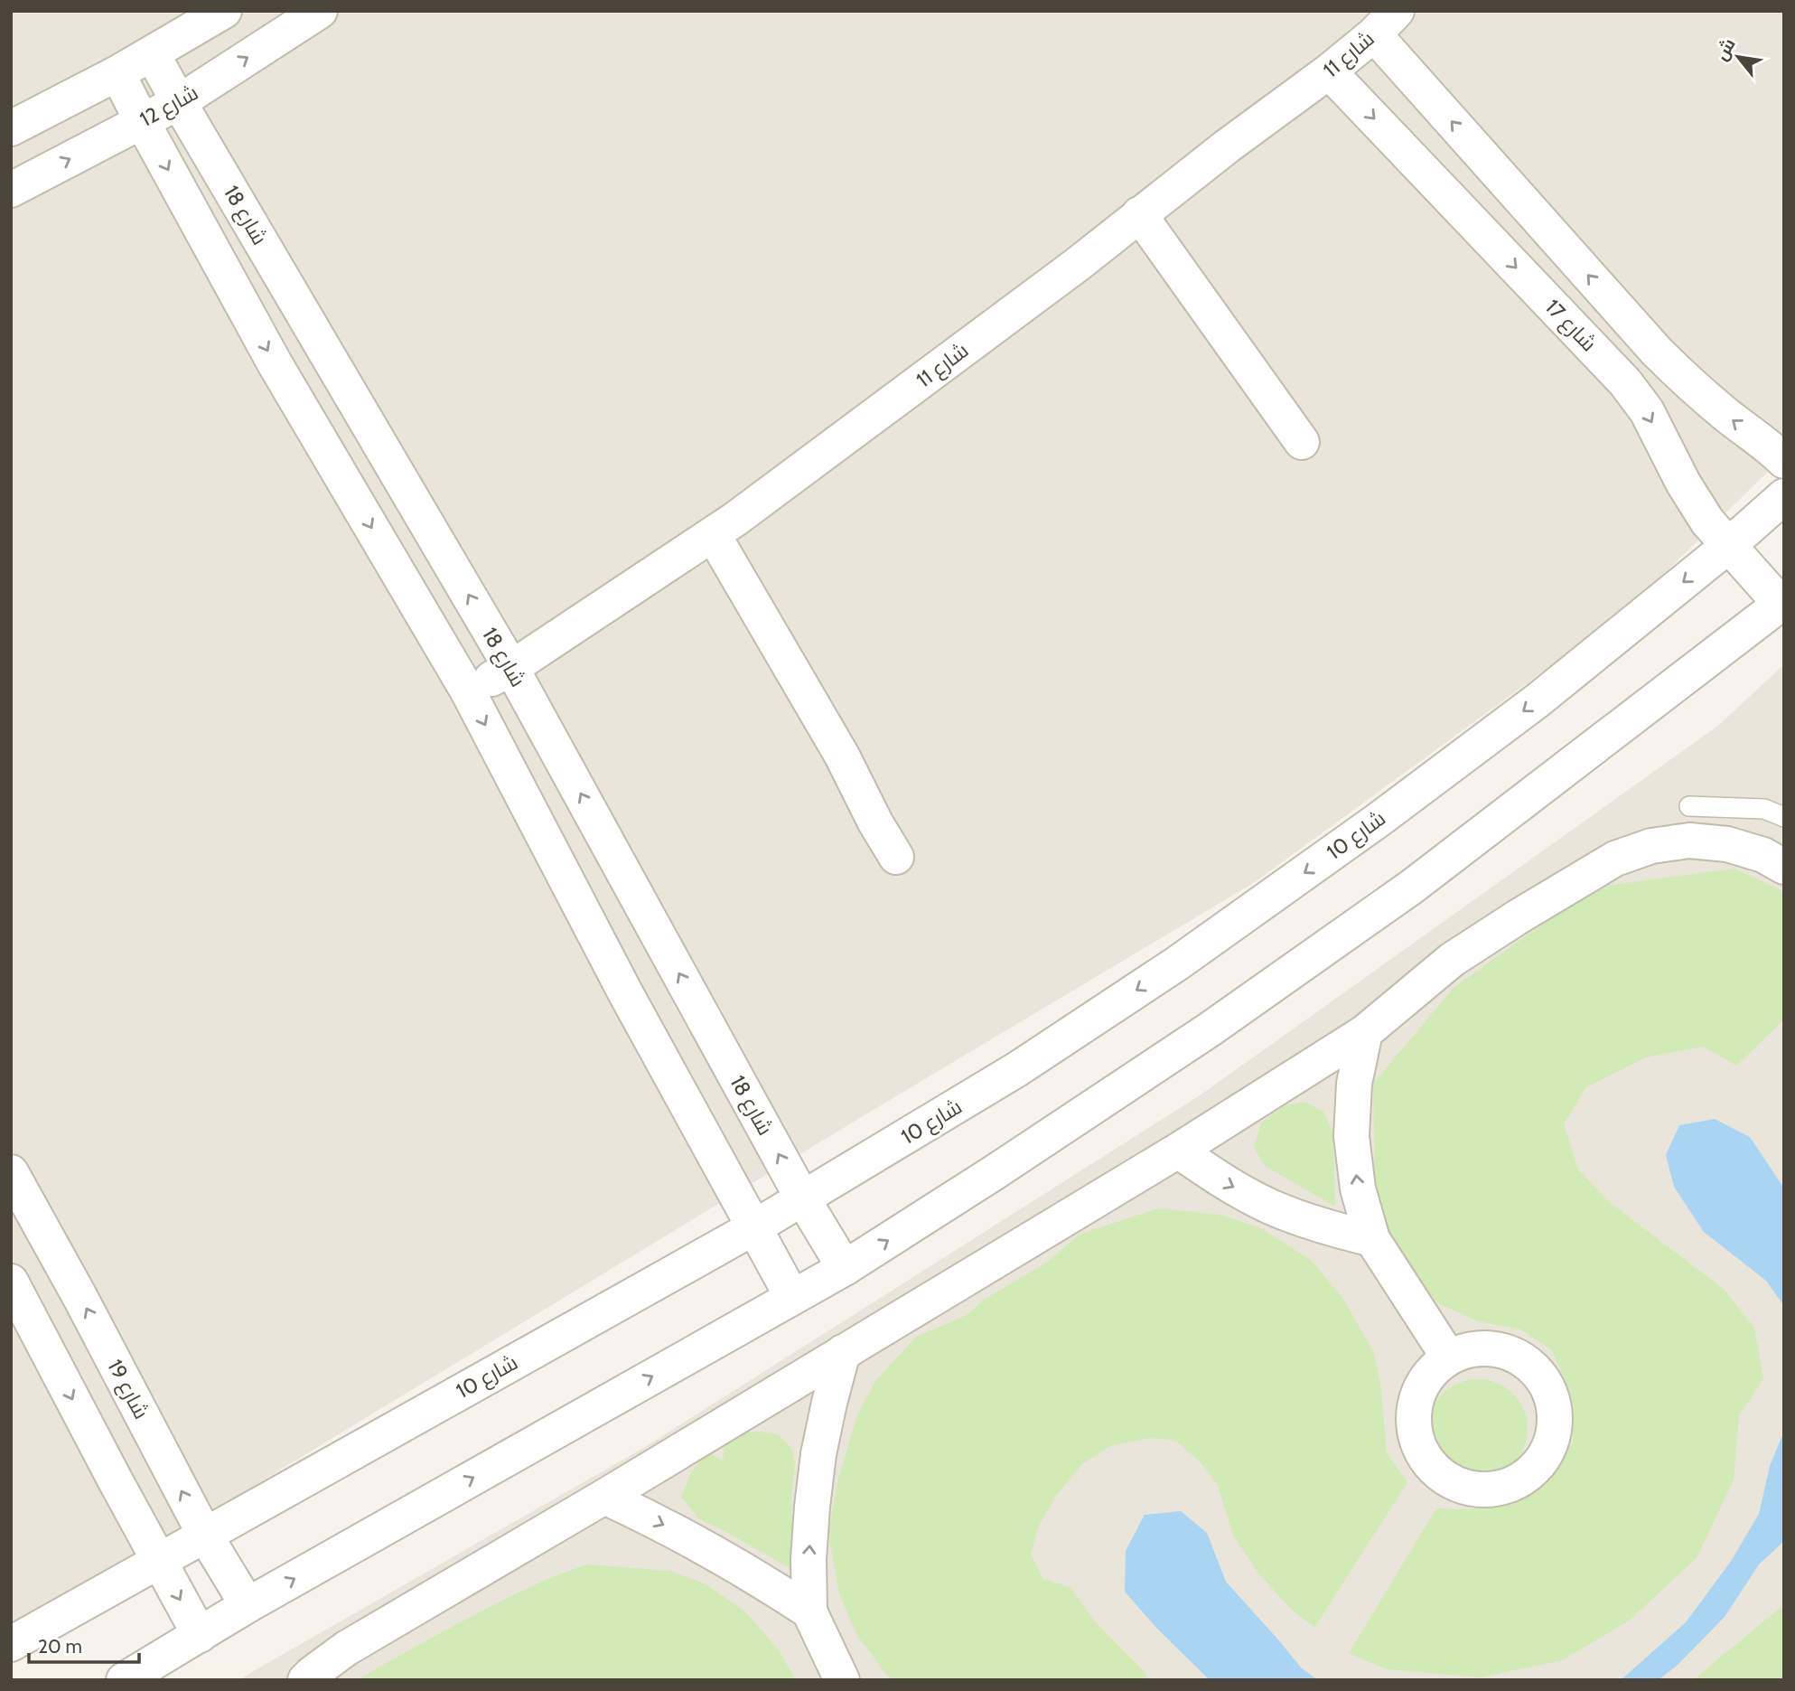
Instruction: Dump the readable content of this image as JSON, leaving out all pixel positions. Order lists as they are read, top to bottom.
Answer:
{
  "streets": {
    "street": [
      "شارع 11",
      "شارع 12",
      "شارع 18",
      "شارع 17",
      "شارع 10",
      "شارع 19"
    ]
  },
  "crossings": [
    ["شارع 11", "شارع 18"],
    ["شارع 11", "شارع 17"],
    ["شارع 12", "شارع 18"],
    ["شارع 18", "شارع 10"],
    ["شارع 17", "شارع 10"],
    ["شارع 10", "شارع 19"]
  ],
  "scale_bar": "20 m",
  "north": "top left"
}
